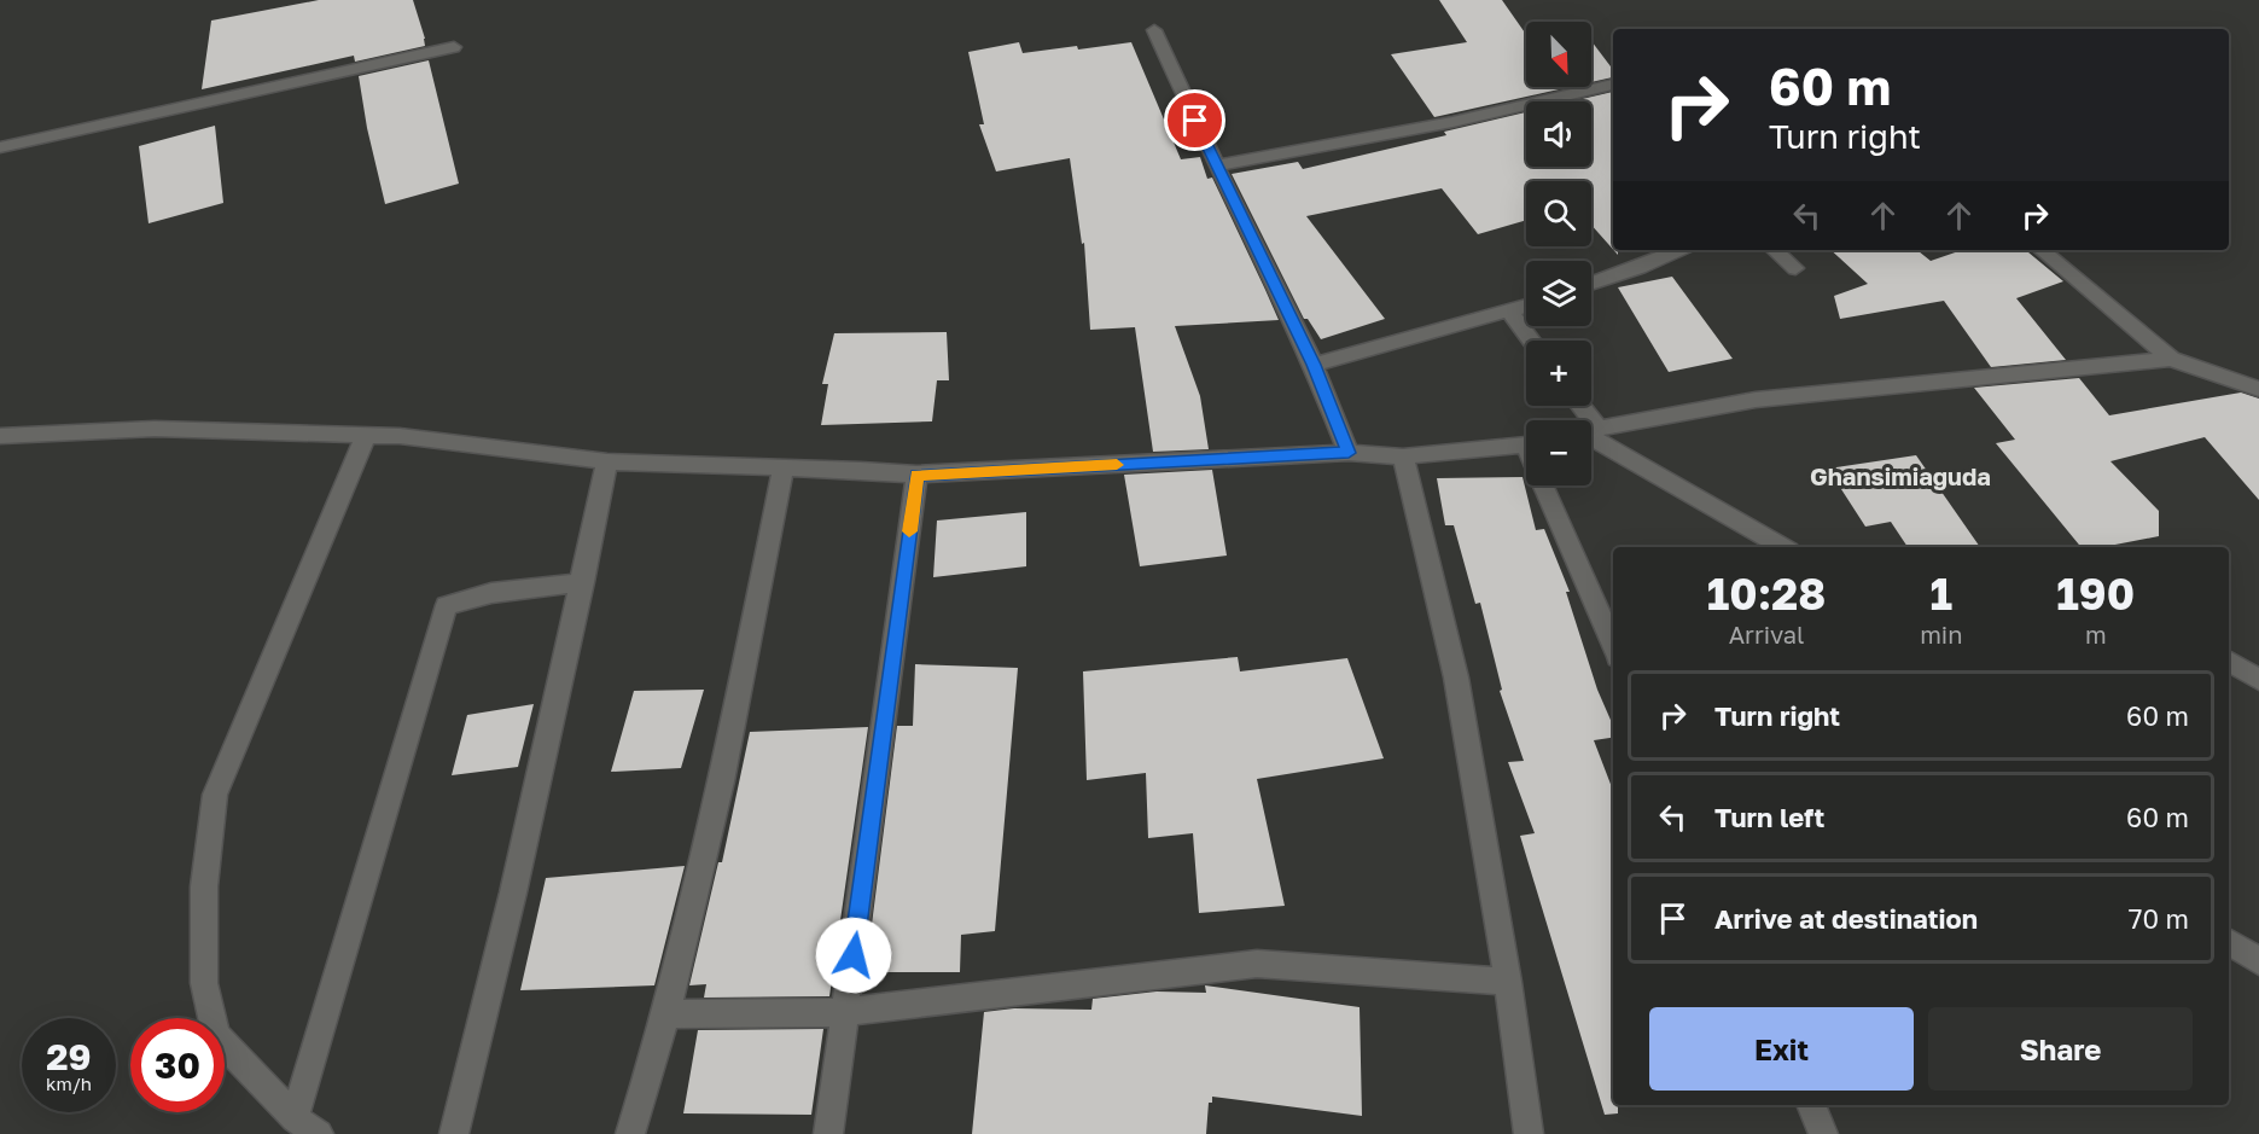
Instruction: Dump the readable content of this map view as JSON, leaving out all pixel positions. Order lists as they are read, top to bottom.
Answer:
{
  "districts": ["Ghansimiaguda"],
  "north": "bottom right",
  "page": {
    "map_buttons": ["+", "−"],
    "turn": ["60 m", "Turn right"],
    "eta": [
      "10:28",
      "Arrival",
      "1",
      "min",
      "190",
      "m"
    ],
    "list": [
      {
        "name": "Turn right",
        "value": "60 m"
      },
      {
        "name": "Turn left",
        "value": "60 m"
      },
      {
        "name": "Arrive at destination",
        "value": "70 m"
      }
    ],
    "buttons": ["Exit", "Share"],
    "speed": "29 km/h",
    "limit": "30"
  }
}
